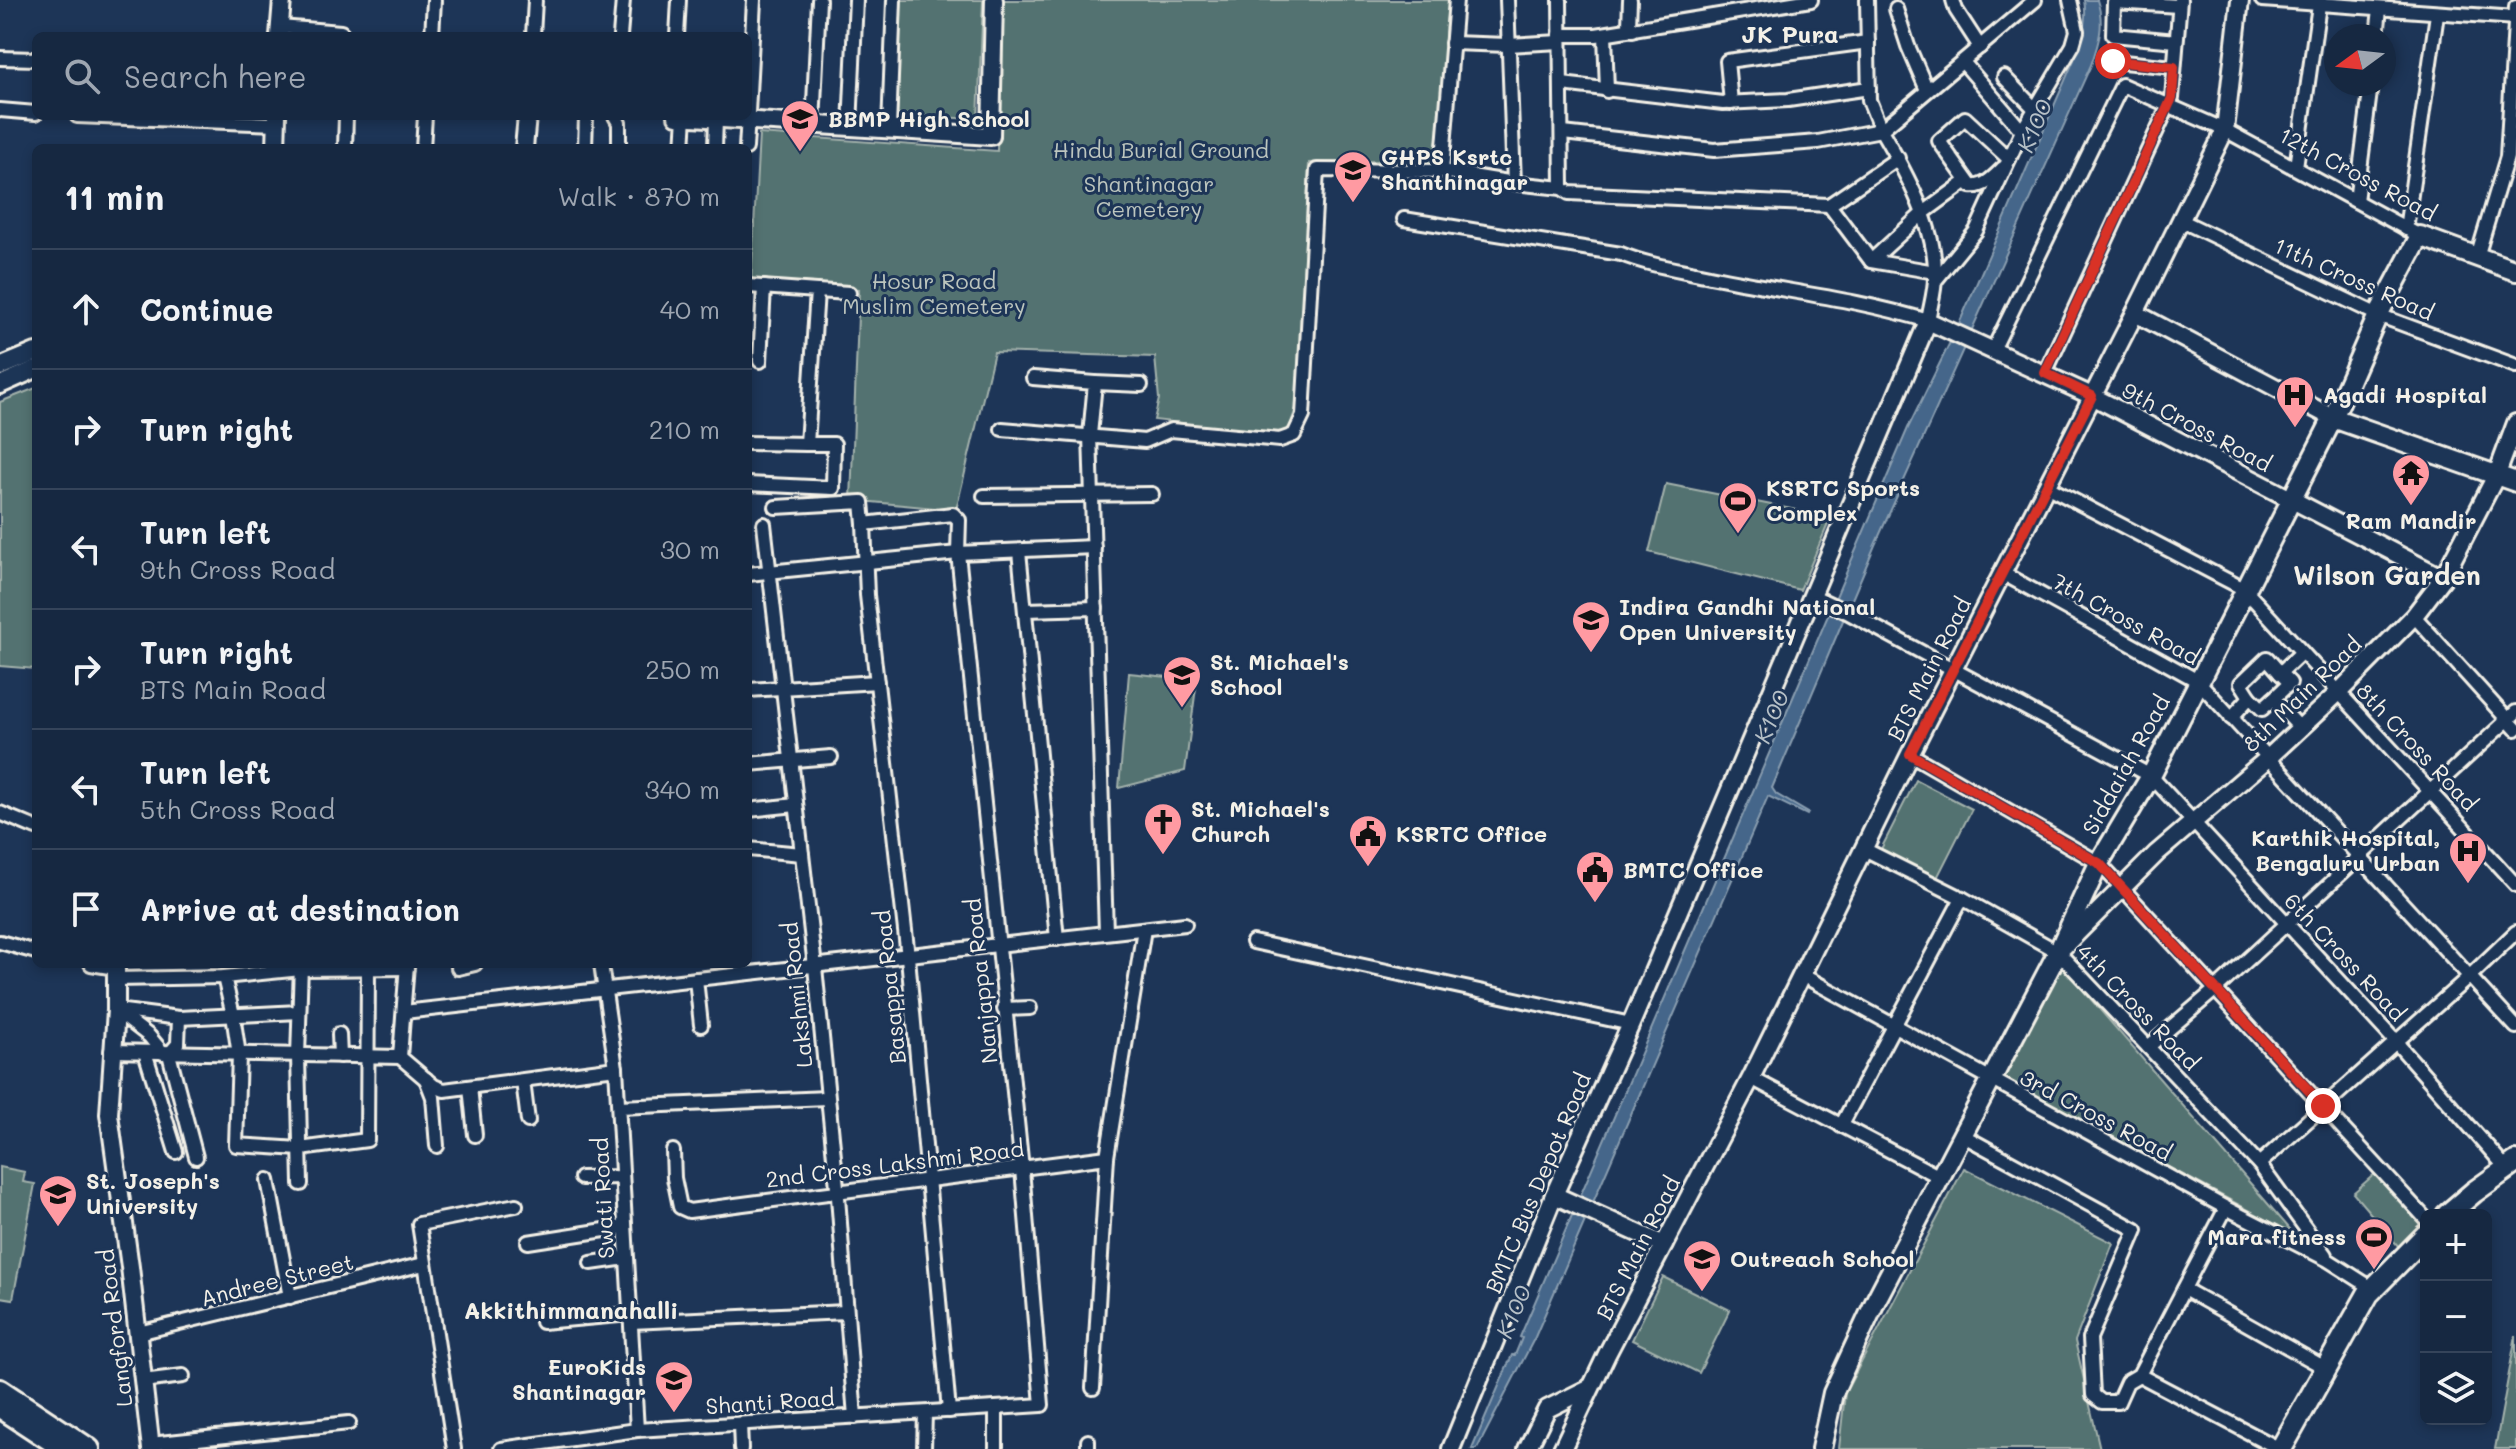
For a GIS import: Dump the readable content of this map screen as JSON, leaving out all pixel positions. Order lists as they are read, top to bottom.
{
  "streets": {
    "main road": ["12th Cross Road", "Siddaiah Road"],
    "street": [
      "11th Cross Road",
      "9th Cross Road",
      "7th Cross Road",
      "BTS Main Road",
      "8th Main Road",
      "8th Cross Road",
      "6th Cross Road",
      "Nanjappa Road",
      "Basappa Road",
      "Lakshmi Road",
      "4th Cross Road",
      "3rd Cross Road",
      "2nd Cross Lakshmi Road",
      "BMTC Bus Depot Road",
      "Swati Road",
      "Andree Street",
      "Langford Road",
      "Shanti Road"
    ]
  },
  "crossings": [
    ["12th Cross Road", "9th Cross Road"],
    ["12th Cross Road", "BTS Main Road"],
    ["12th Cross Road", "Siddaiah Road"],
    ["11th Cross Road", "BTS Main Road"],
    ["11th Cross Road", "Siddaiah Road"],
    ["9th Cross Road", "BTS Main Road"],
    ["9th Cross Road", "8th Main Road"],
    ["9th Cross Road", "Siddaiah Road"],
    ["9th Cross Road", "BMTC Bus Depot Road"],
    ["7th Cross Road", "BTS Main Road"],
    ["7th Cross Road", "8th Main Road"],
    ["7th Cross Road", "Siddaiah Road"],
    ["BTS Main Road", "8th Cross Road"],
    ["BTS Main Road", "6th Cross Road"],
    ["BTS Main Road", "4th Cross Road"],
    ["BTS Main Road", "3rd Cross Road"],
    ["8th Main Road", "8th Cross Road"],
    ["8th Main Road", "Siddaiah Road"],
    ["8th Main Road", "6th Cross Road"],
    ["8th Main Road", "4th Cross Road"],
    ["8th Cross Road", "Siddaiah Road"],
    ["Siddaiah Road", "6th Cross Road"],
    ["Siddaiah Road", "4th Cross Road"],
    ["Siddaiah Road", "3rd Cross Road"],
    ["6th Cross Road", "BMTC Bus Depot Road"],
    ["Nanjappa Road", "Basappa Road"],
    ["Nanjappa Road", "2nd Cross Lakshmi Road"],
    ["Nanjappa Road", "Shanti Road"],
    ["Basappa Road", "2nd Cross Lakshmi Road"],
    ["Basappa Road", "Shanti Road"],
    ["Lakshmi Road", "2nd Cross Lakshmi Road"],
    ["Lakshmi Road", "Shanti Road"],
    ["4th Cross Road", "3rd Cross Road"],
    ["Swati Road", "Shanti Road"],
    ["Andree Street", "Langford Road"]
  ],
  "districts": ["JK Pura", "Wilson Garden", "Akkithimmanahalli"],
  "water": ["K100"],
  "parks": ["Hindu Burial Ground", "Shantinagar Cemetery", "Hosur Road Muslim Cemetery"],
  "places": {
    "school or university": [
      "BBMP High School",
      "GHPS Ksrtc Shanthinagar",
      "Indira Gandhi National Open University",
      "St. Michael's School",
      "St. Joseph's University",
      "Outreach School",
      "EuroKids Shantinagar"
    ],
    "hospital": ["Agadi Hospital", "Karthik Hospital, Bengaluru Urban"],
    "temple": ["Ram Mandir"],
    "sports": ["KSRTC Sports Complex", "Mara fitness"],
    "church": ["St. Michael's Church"],
    "public building": ["KSRTC Office", "BMTC Office"]
  },
  "north": "left",
  "page": {
    "search": "Search here",
    "heading": ["11 min", "Walk · 870 m"],
    "list": [
      ["Continue", "40 m"],
      ["Turn right", "210 m"],
      ["Turn left", "9th Cross Road", "30 m"],
      ["Turn right", "BTS Main Road", "250 m"],
      ["Turn left", "5th Cross Road", "340 m"],
      "Arrive at destination"
    ],
    "map_buttons": ["+", "−"]
  }
}
